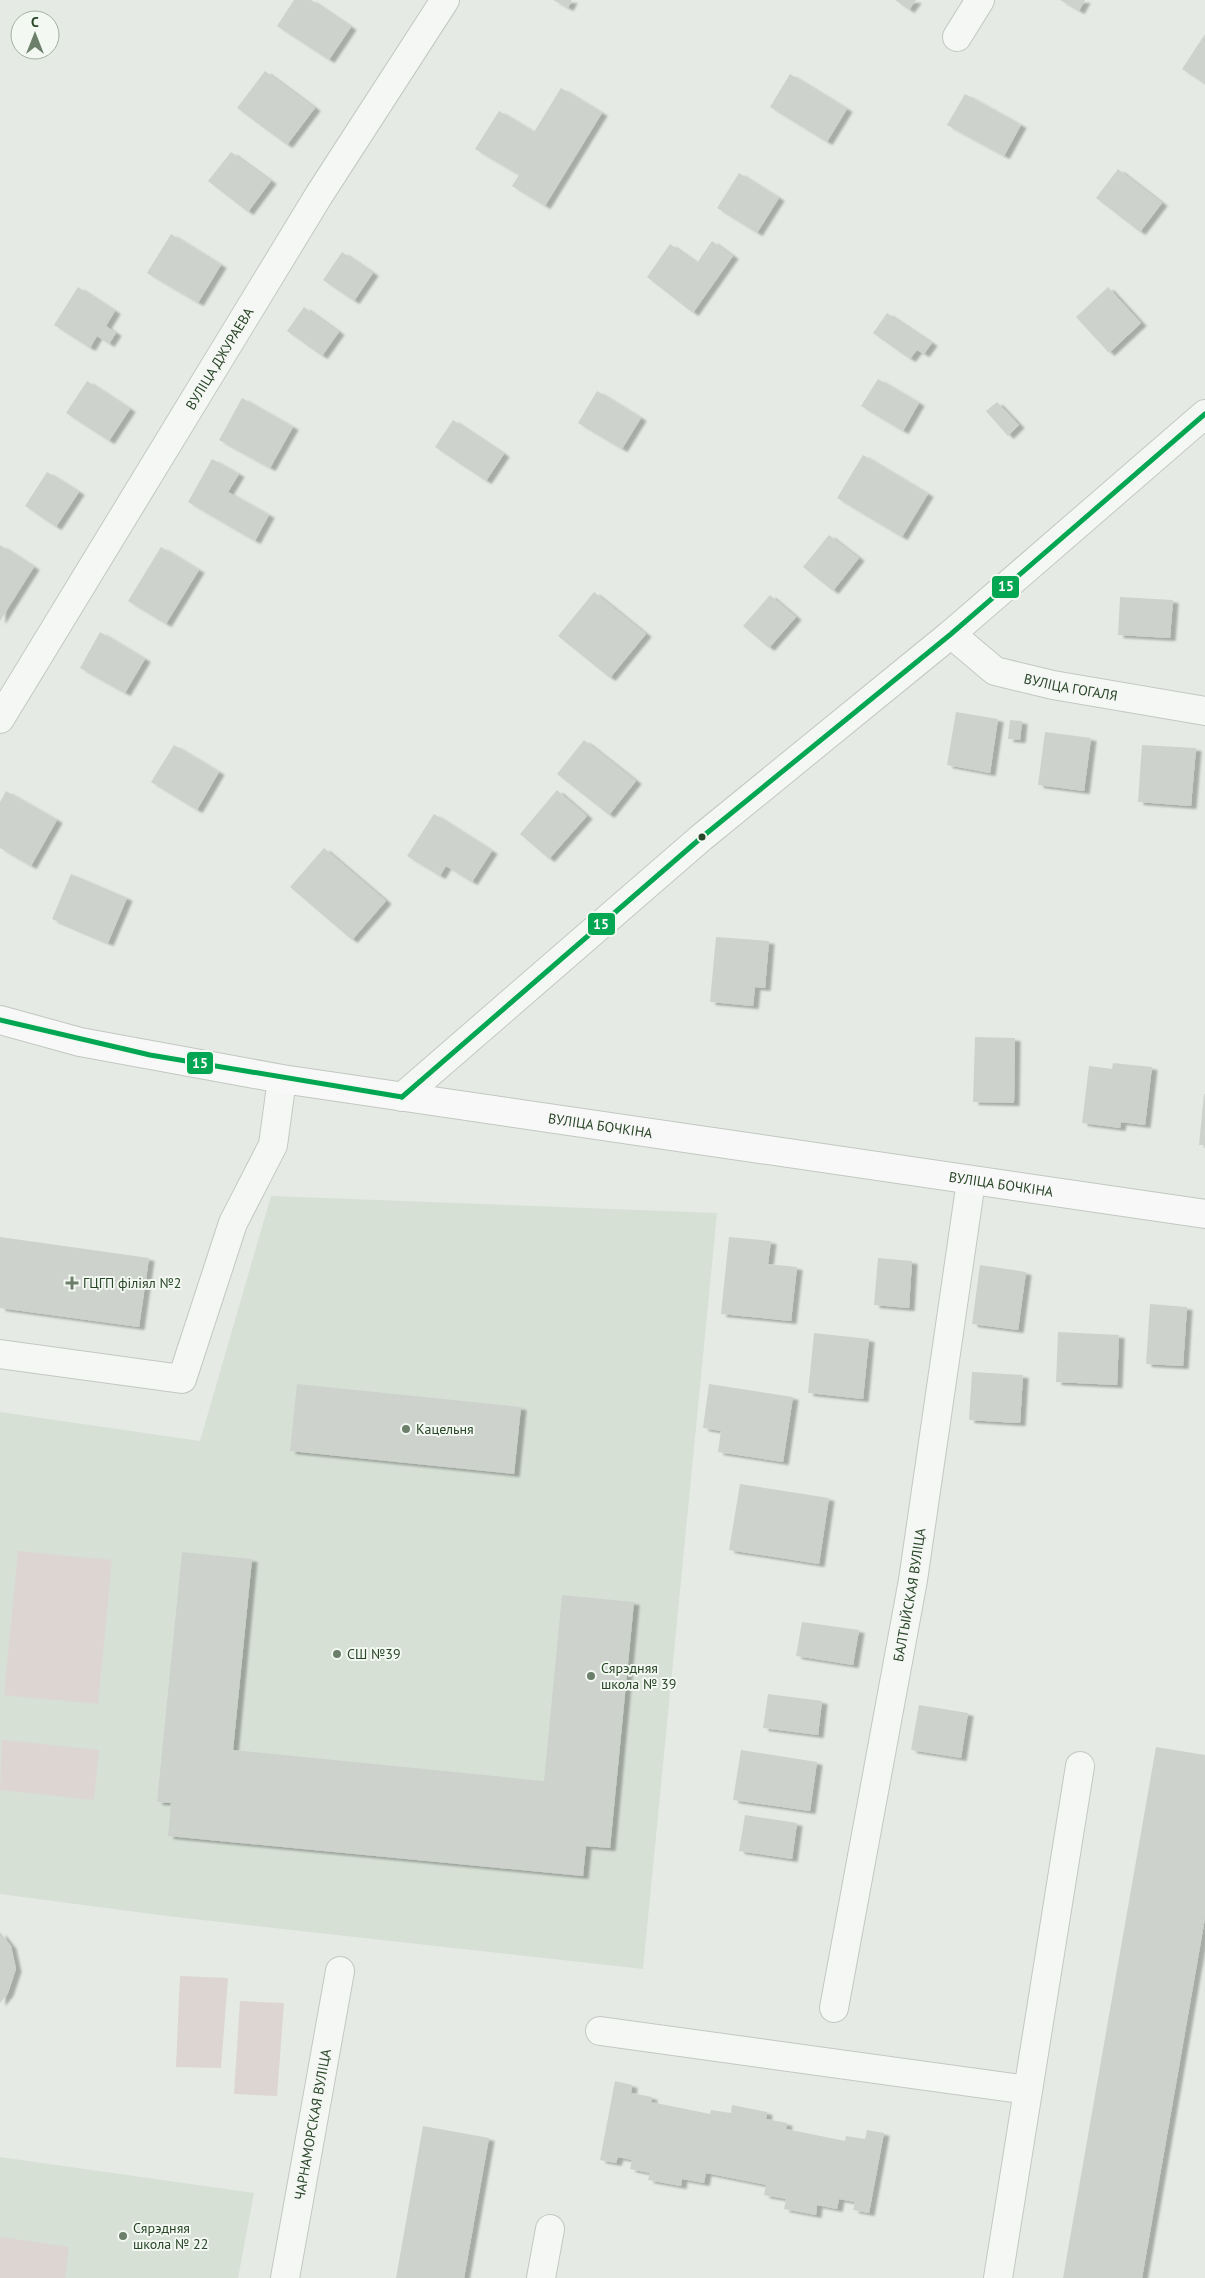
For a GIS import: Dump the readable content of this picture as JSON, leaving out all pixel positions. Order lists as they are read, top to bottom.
{
  "streets": {
    "main road": ["ВУЛІЦА БОЧКІНА"],
    "street": [
      "ВУЛІЦА ДЖУРАЕВА",
      "ВУЛІЦА ГОГАЛЯ",
      "БАЛТЫЙСКАЯ ВУЛІЦА",
      "ЧАРНАМОРСКАЯ ВУЛІЦА"
    ]
  },
  "crossings": [
    ["ВУЛІЦА БОЧКІНА", "БАЛТЫЙСКАЯ ВУЛІЦА"]
  ],
  "places": {
    "health": ["ГЦГП філіял №2"],
    "other": [
      "Кацельня",
      "СШ №39",
      "Сярэдняя школа № 39",
      "Сярэдняя школа № 22"
    ]
  },
  "lines": ["transit line 15"],
  "north": "top"
}
